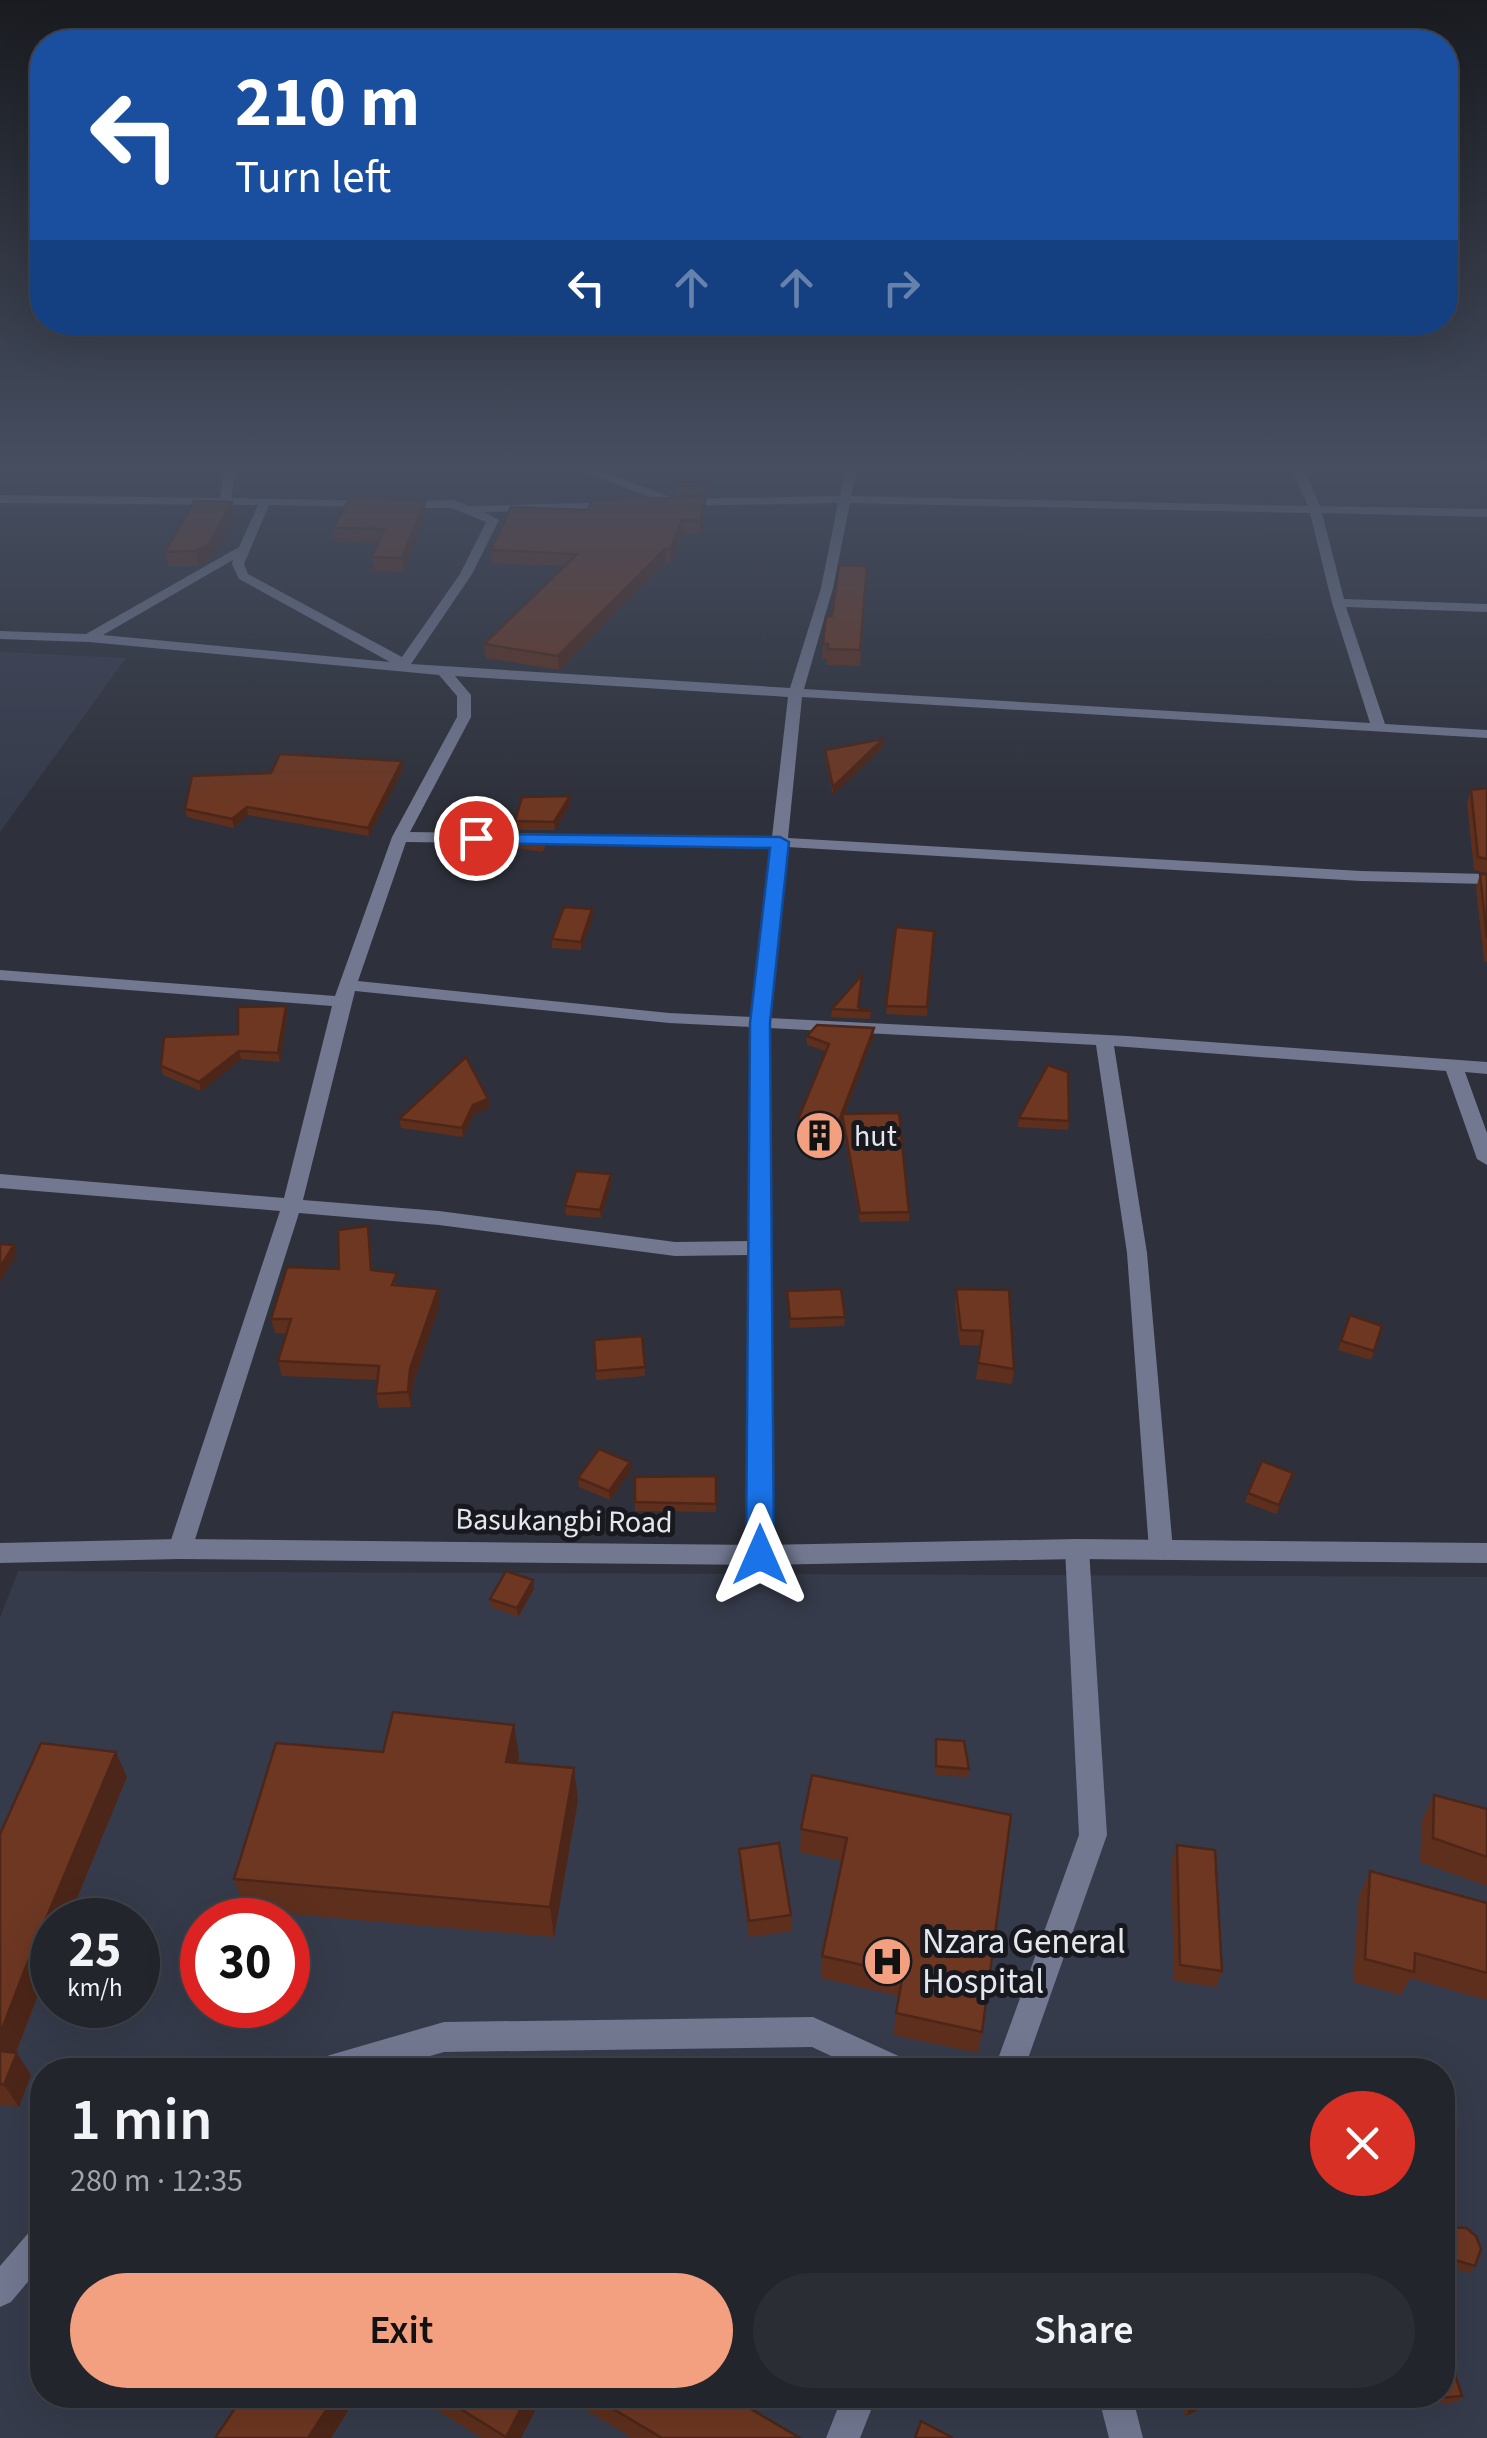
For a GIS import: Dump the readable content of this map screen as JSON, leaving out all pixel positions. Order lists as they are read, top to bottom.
{
  "streets": {
    "street": ["Basukangbi Road"]
  },
  "places": {
    "building": ["hut"],
    "hospital": ["Nzara General Hospital"]
  },
  "page": {
    "turn": ["210 m", "Turn left"],
    "speed": "25 km/h",
    "limit": "30",
    "heading": ["1 min", "280 m · 12:35"],
    "buttons": ["Exit", "Share"]
  }
}
